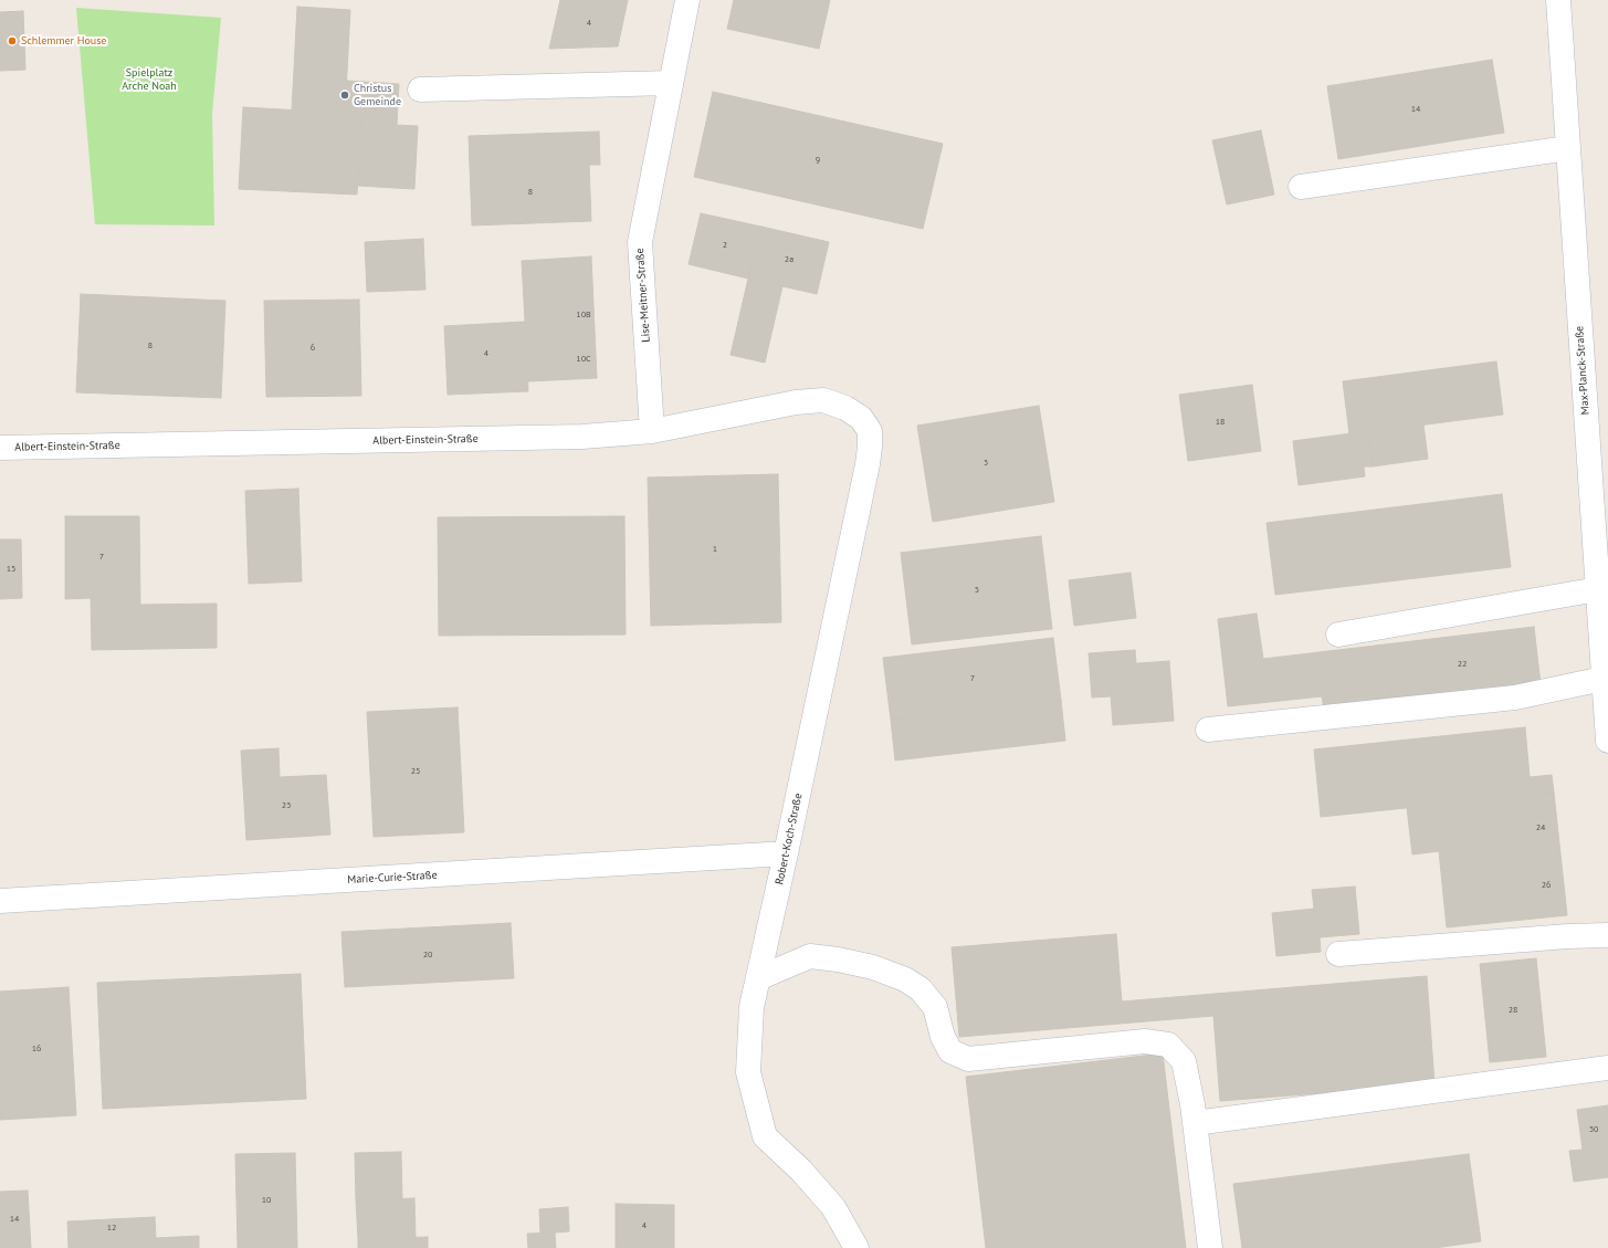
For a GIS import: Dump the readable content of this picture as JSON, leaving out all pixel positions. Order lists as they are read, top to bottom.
{
  "streets": {
    "street": [
      "Lise-Meitner-Straße",
      "Max-Planck-Straße",
      "Albert-Einstein-Straße",
      "Robert-Koch-Straße",
      "Marie-Curie-Straße"
    ]
  },
  "crossings": [
    ["Lise-Meitner-Straße", "Albert-Einstein-Straße"],
    ["Albert-Einstein-Straße", "Robert-Koch-Straße"],
    ["Robert-Koch-Straße", "Marie-Curie-Straße"]
  ],
  "parks": ["Spielplatz Arche Noah"],
  "places": ["Schlemmer House", "Christus Gemeinde"],
  "house_numbers": [
    "4",
    "14",
    "9",
    "8",
    "2",
    "2a",
    "10B",
    "8",
    "6",
    "4",
    "10C",
    "18",
    "3",
    "1",
    "7",
    "15",
    "5",
    "22",
    "7",
    "25",
    "23",
    "24",
    "26",
    "20",
    "28",
    "16",
    "30",
    "10",
    "14",
    "4",
    "12"
  ]
}
